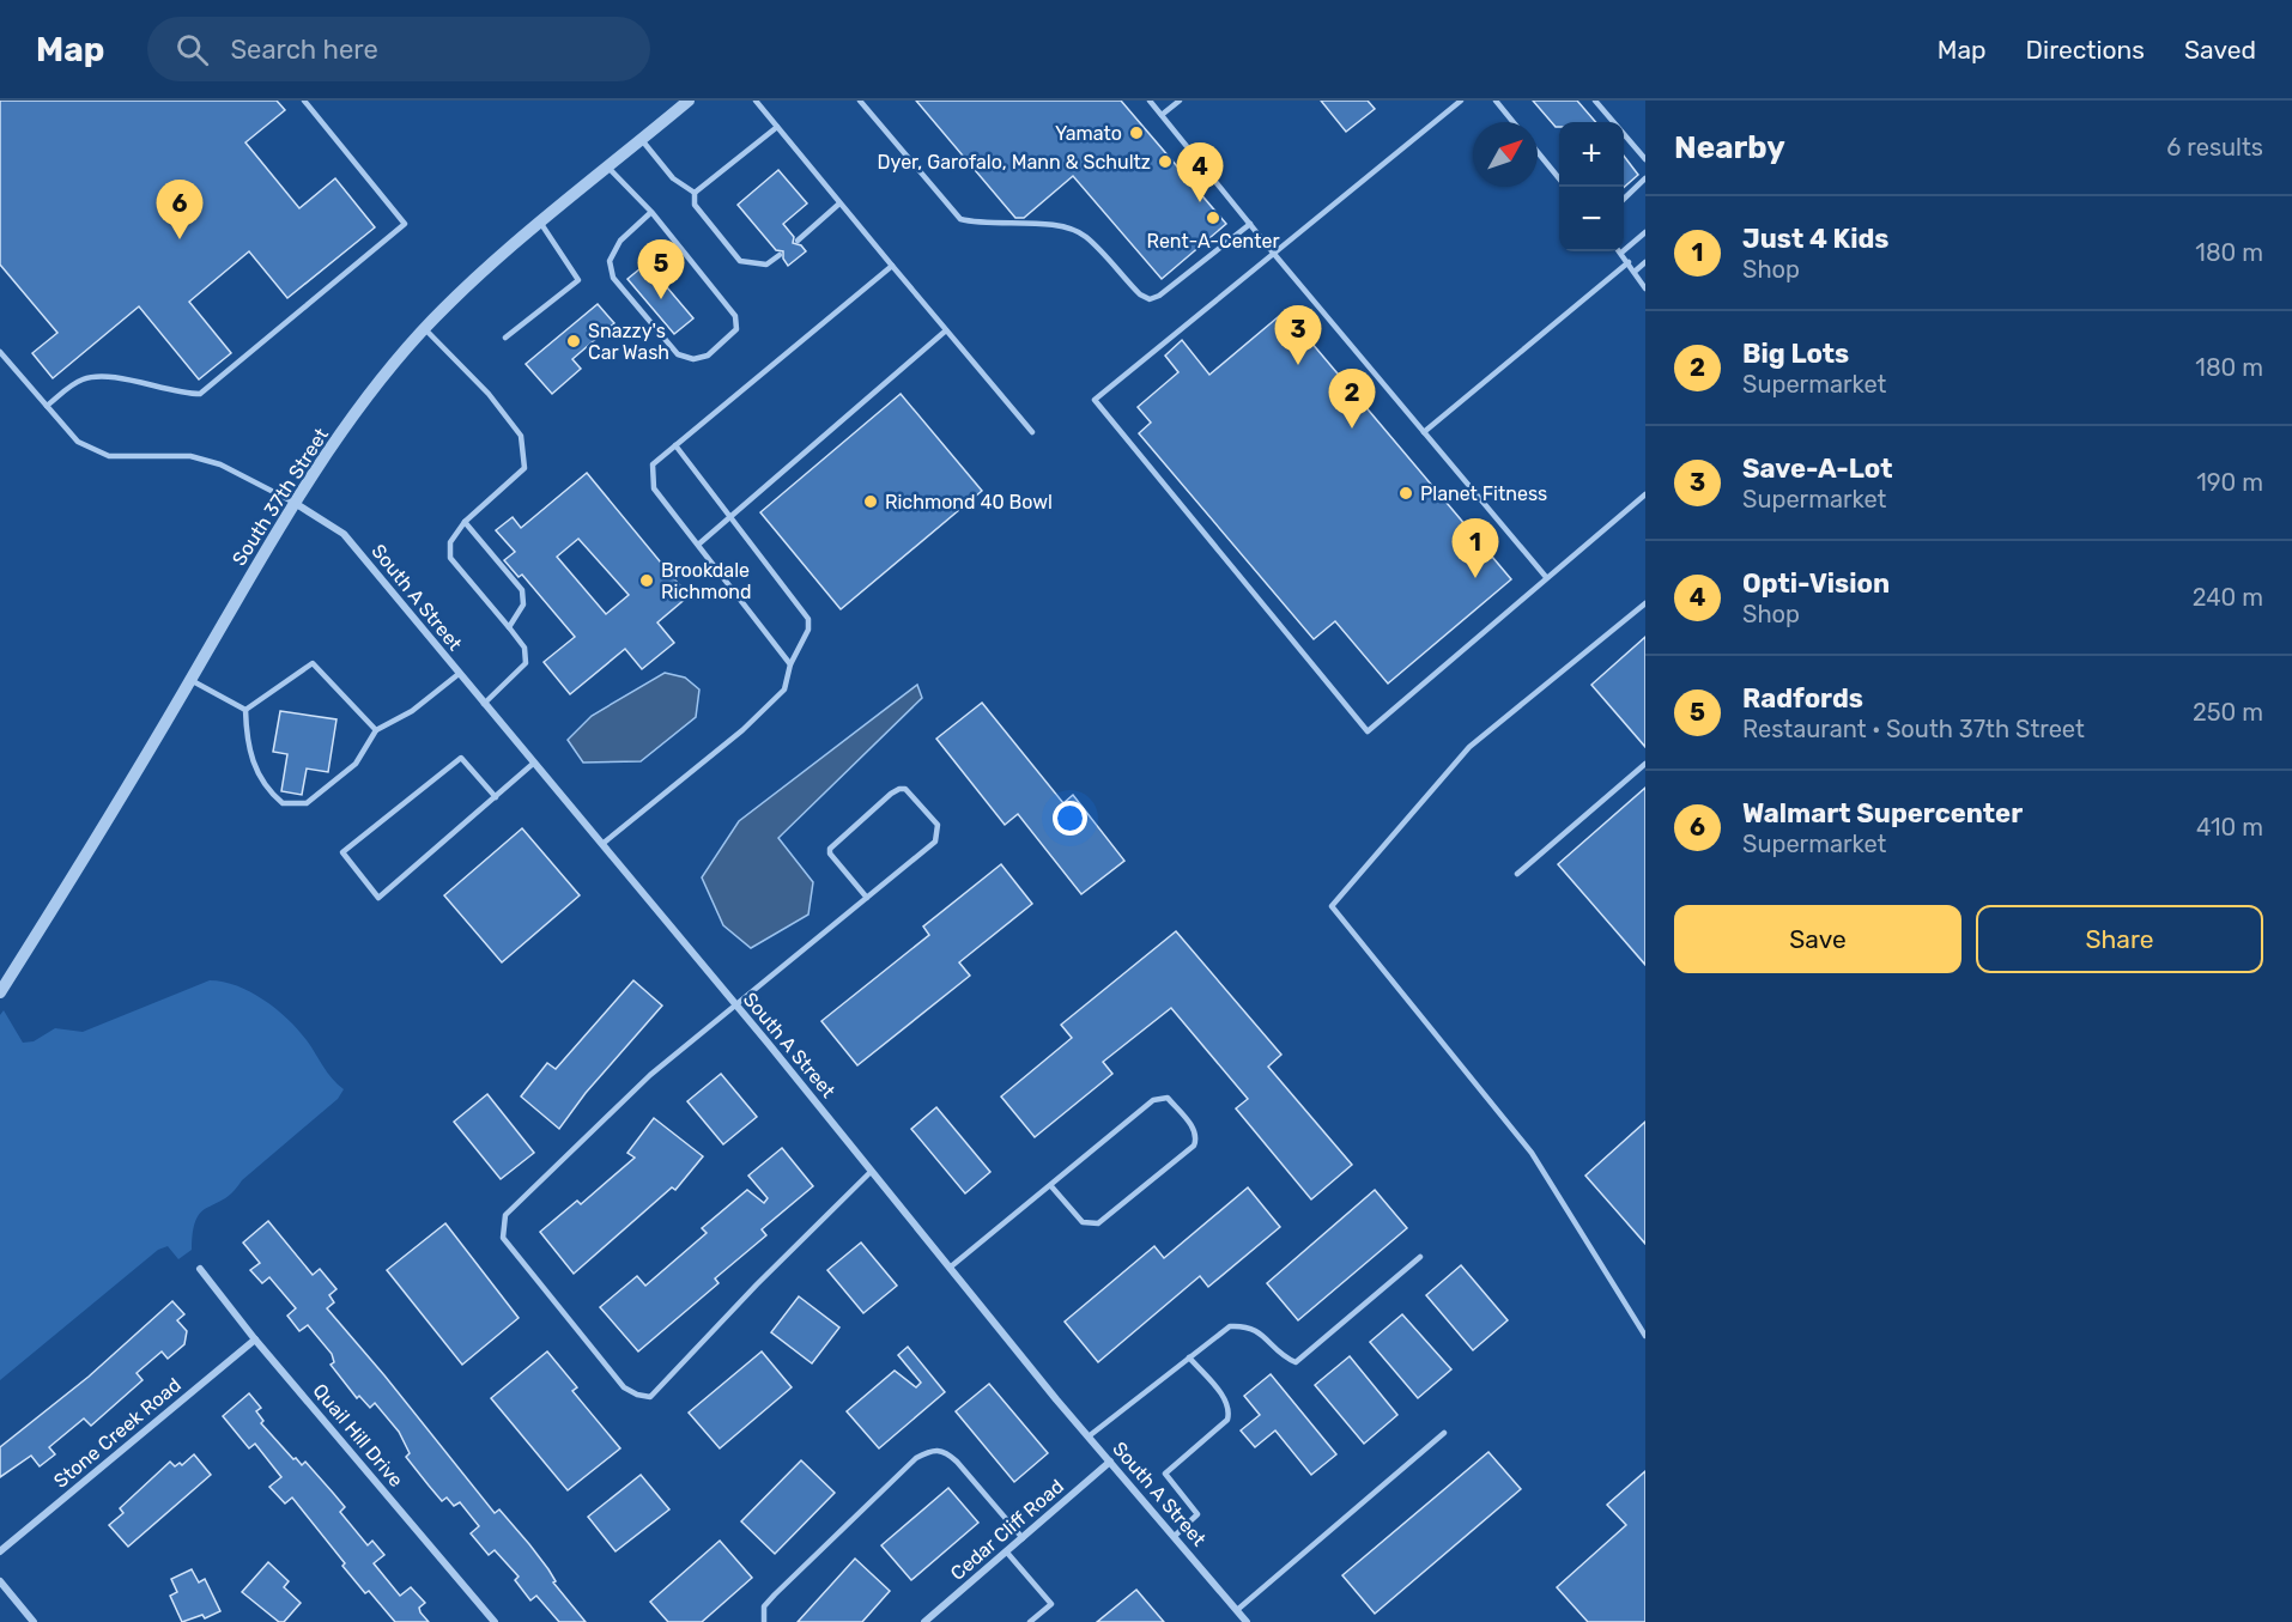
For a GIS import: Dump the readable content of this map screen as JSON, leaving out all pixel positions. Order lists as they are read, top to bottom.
{
  "streets": {
    "street": [
      "South 37th Street",
      "South A Street",
      "Stone Creek Road",
      "Quail Hill Drive",
      "Cedar Cliff Road"
    ]
  },
  "crossings": [
    ["South 37th Street", "South A Street"],
    ["South A Street", "Cedar Cliff Road"],
    ["Stone Creek Road", "Quail Hill Drive"]
  ],
  "places": [
    "Yamato",
    "Dyer, Garofalo, Mann & Schultz",
    "Rent-A-Center",
    "Snazzy's Car Wash",
    "Planet Fitness",
    "Richmond 40 Bowl",
    "Brookdale Richmond"
  ],
  "north": "top right",
  "page": {
    "header": "Map",
    "search": "Search here",
    "nav": ["Map", "Directions", "Saved"],
    "heading": ["Nearby", "6 results"],
    "map_buttons": ["+", "−"],
    "pins": [
      "4",
      "6",
      "5",
      "3",
      "2",
      "1"
    ],
    "list": [
      {
        "mark": "1",
        "name": "Just 4 Kids",
        "note": "Shop",
        "value": "180 m"
      },
      {
        "mark": "2",
        "name": "Big Lots",
        "note": "Supermarket",
        "value": "180 m"
      },
      {
        "mark": "3",
        "name": "Save-A-Lot",
        "note": "Supermarket",
        "value": "190 m"
      },
      {
        "mark": "4",
        "name": "Opti-Vision",
        "note": "Shop",
        "value": "240 m"
      },
      {
        "mark": "5",
        "name": "Radfords",
        "note": "Restaurant · South 37th Street",
        "value": "250 m"
      },
      {
        "mark": "6",
        "name": "Walmart Supercenter",
        "note": "Supermarket",
        "value": "410 m"
      }
    ],
    "buttons": ["Save", "Share"]
  }
}
